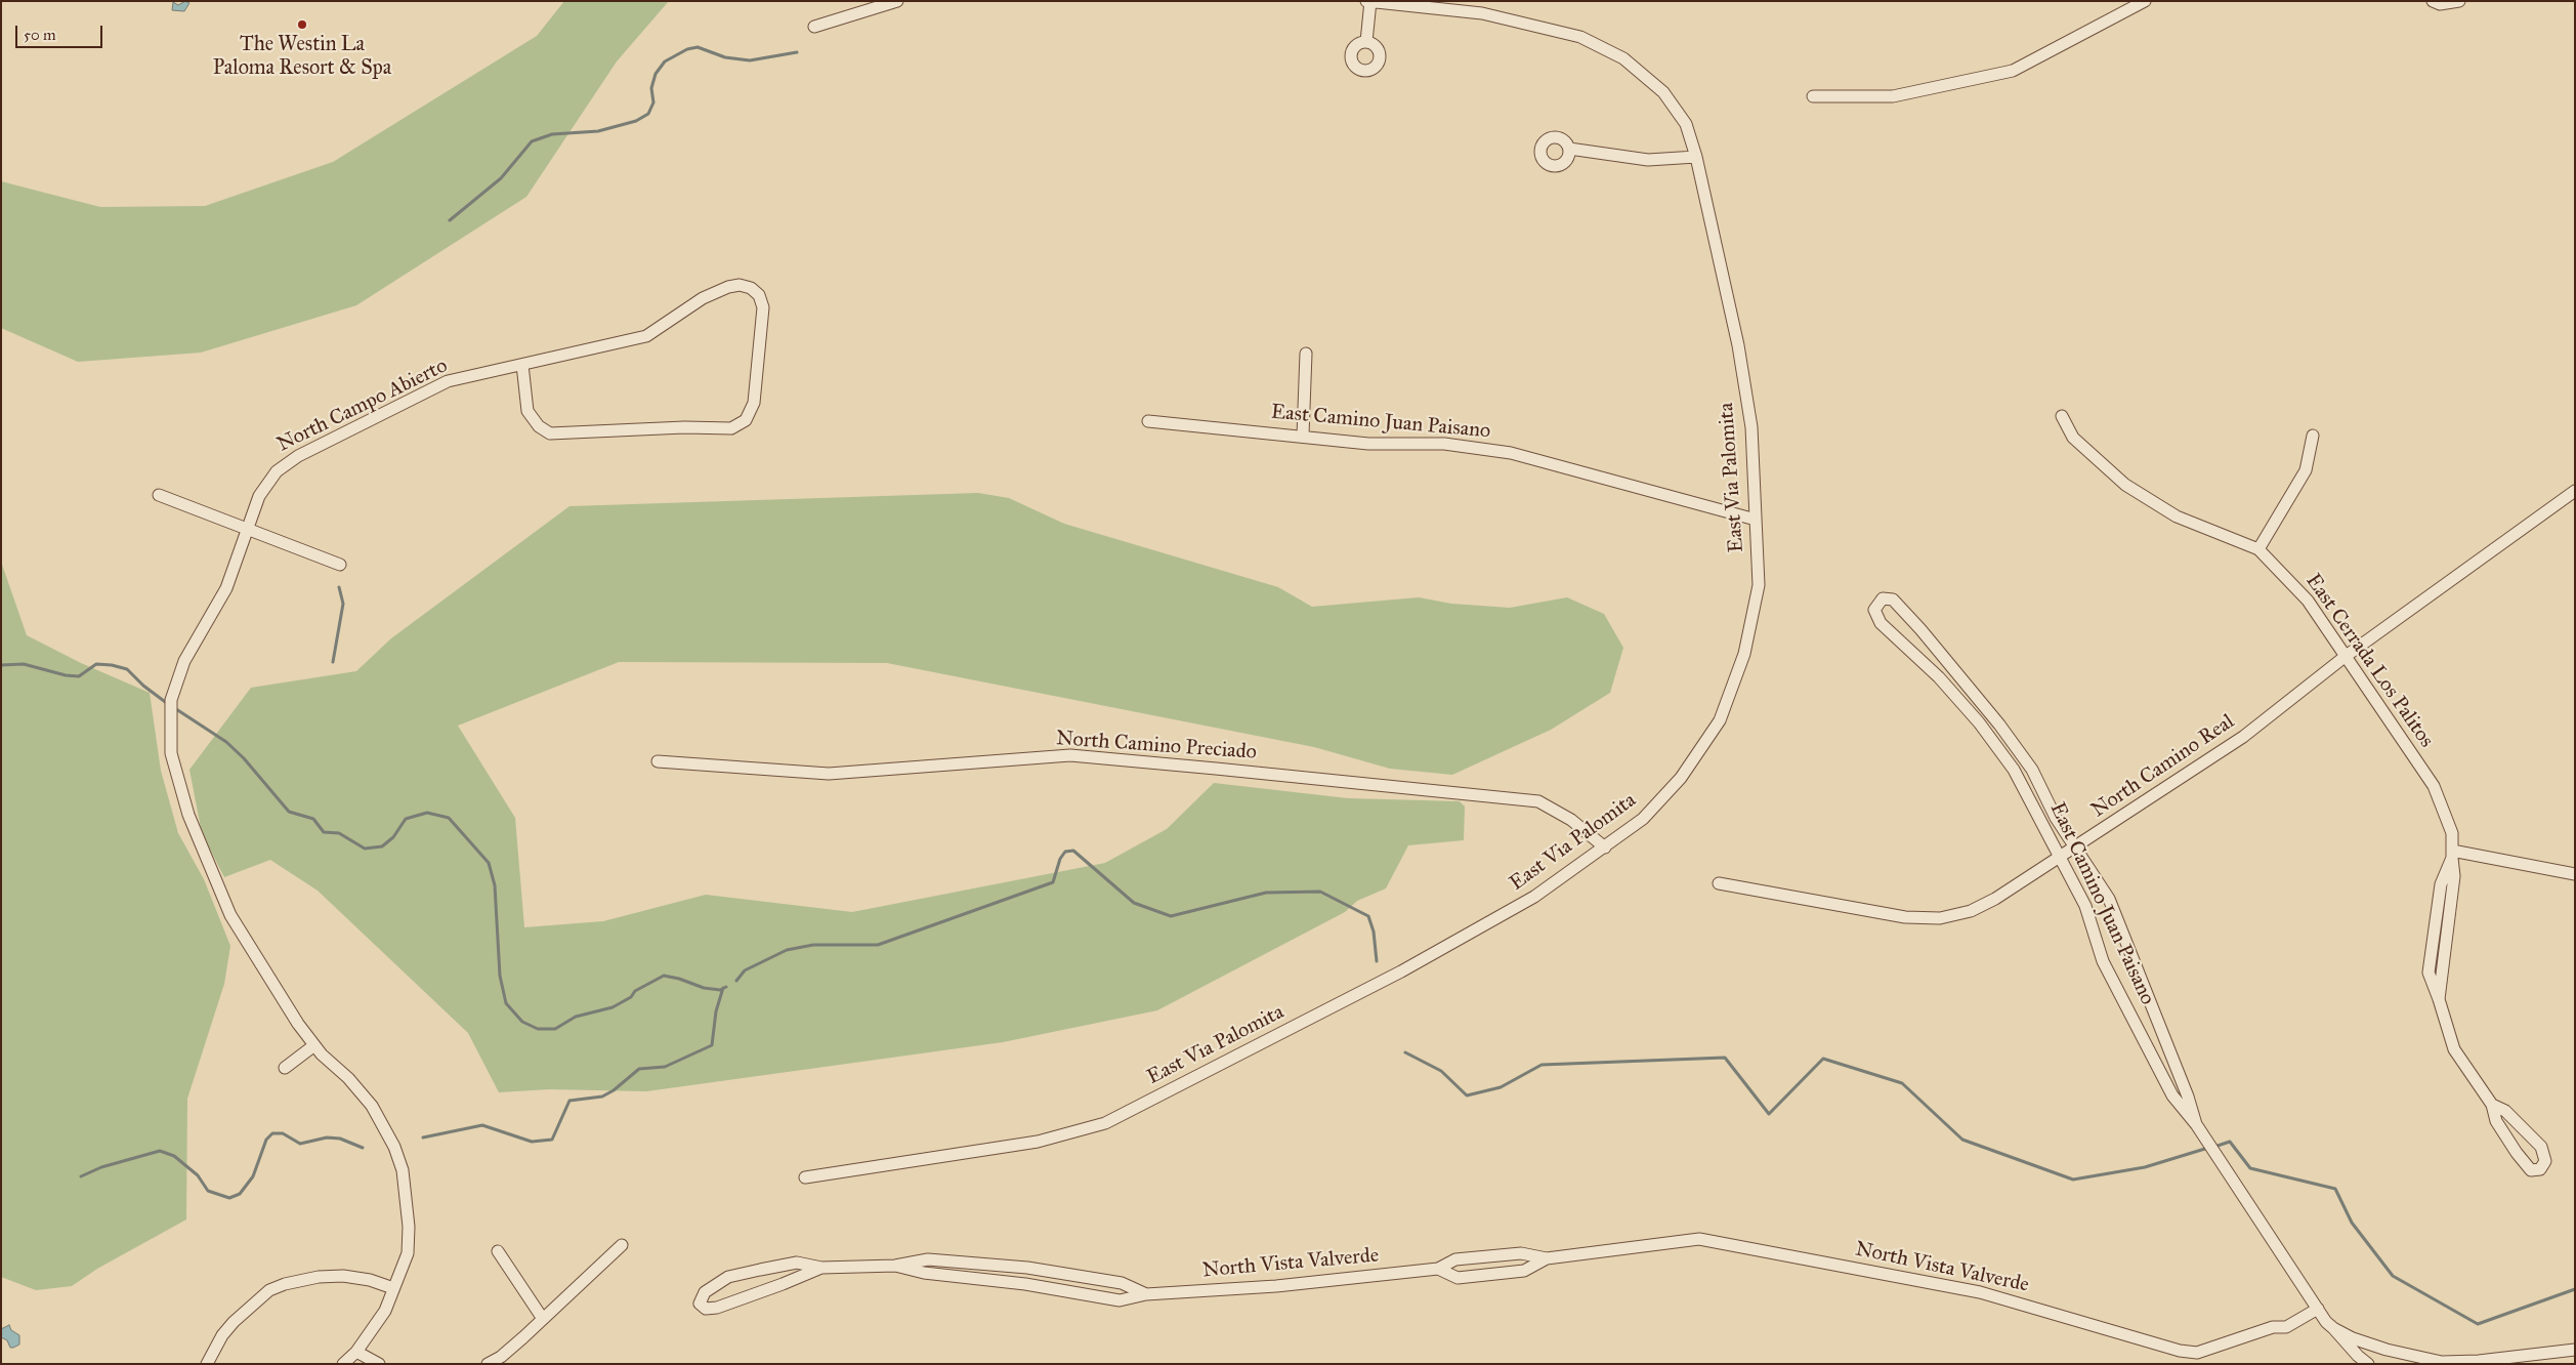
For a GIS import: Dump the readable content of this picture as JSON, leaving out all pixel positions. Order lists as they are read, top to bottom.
{
  "streets": {
    "street": [
      "North Campo Abierto",
      "East Camino Juan Paisano",
      "East Via Palomita",
      "East Cerrada Los Palitos",
      "North Camino Preciado",
      "North Camino Real",
      "North Vista Valverde"
    ]
  },
  "crossings": [
    ["East Camino Juan Paisano", "East Via Palomita"],
    ["East Camino Juan Paisano", "North Camino Real"],
    ["East Camino Juan Paisano", "North Vista Valverde"],
    ["East Via Palomita", "North Camino Preciado"],
    ["East Cerrada Los Palitos", "North Camino Real"]
  ],
  "places": ["The Westin La Paloma Resort & Spa"],
  "scale_bar": "50 m"
}
